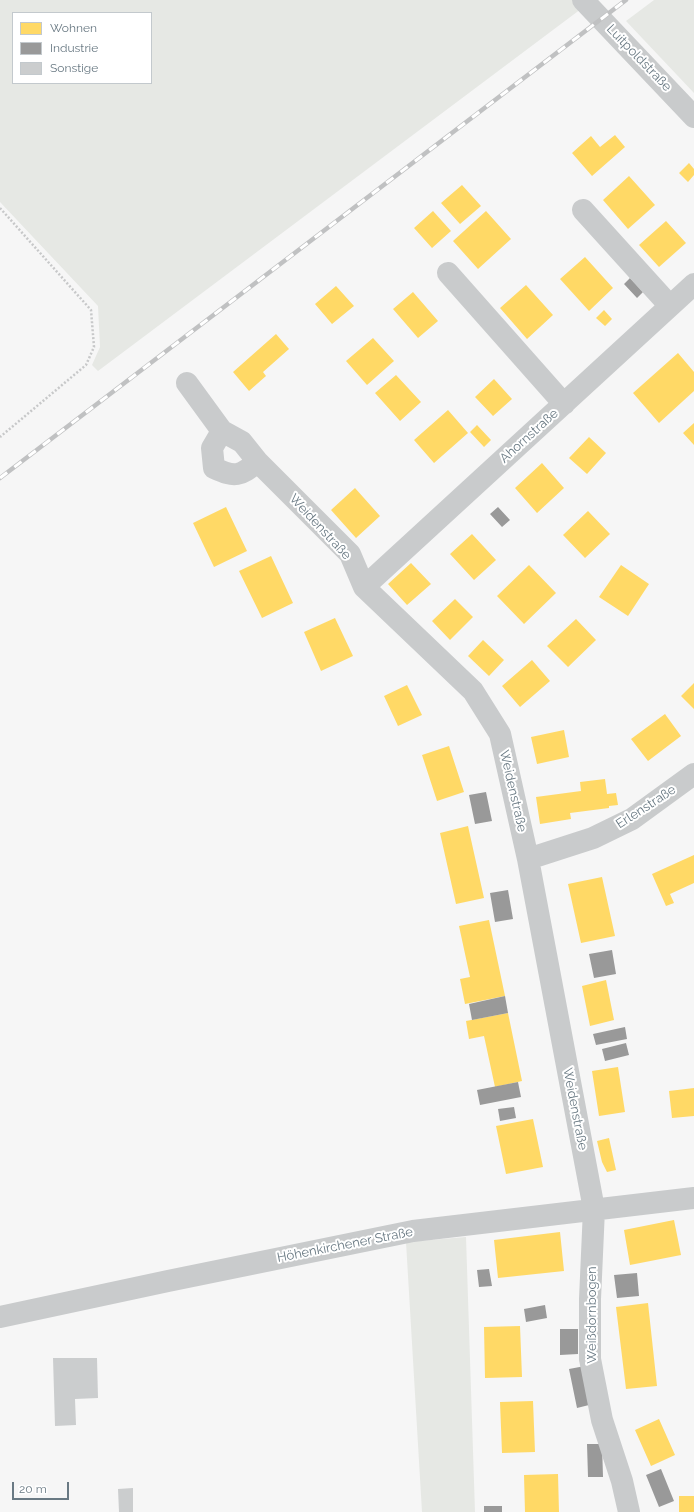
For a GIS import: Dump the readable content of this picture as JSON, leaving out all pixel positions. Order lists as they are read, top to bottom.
{
  "streets": {
    "street": [
      "Luitpoldstraße",
      "Ahornstraße",
      "Weidenstraße",
      "Erlenstraße",
      "Höhenkirchener Straße",
      "Weißdornbogen"
    ]
  },
  "crossings": [
    ["Ahornstraße", "Weidenstraße"],
    ["Weidenstraße", "Erlenstraße"],
    ["Weidenstraße", "Höhenkirchener Straße"],
    ["Weidenstraße", "Weißdornbogen"],
    ["Höhenkirchener Straße", "Weißdornbogen"]
  ],
  "legend": ["Wohnen", "Industrie", "Sonstige"],
  "scale_bar": "20 m"
}
